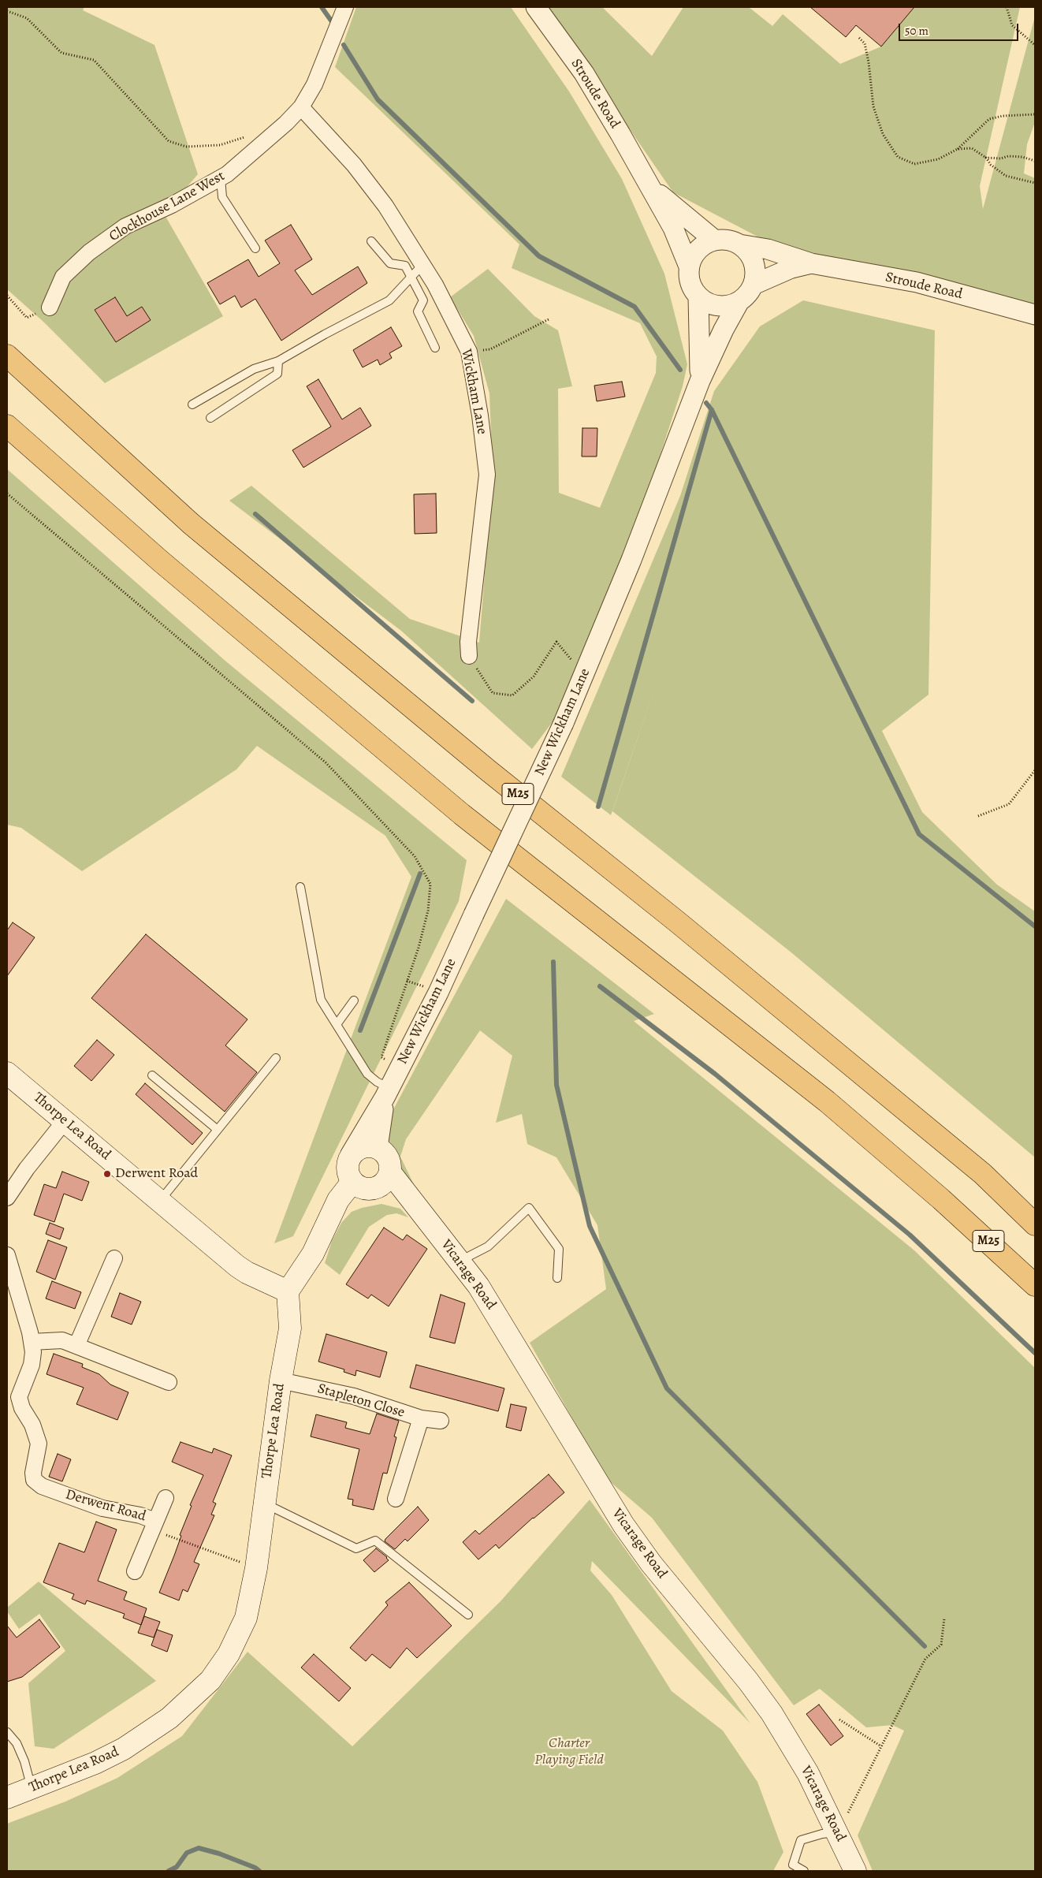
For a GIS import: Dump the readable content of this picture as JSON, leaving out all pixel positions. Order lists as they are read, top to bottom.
{
  "streets": {
    "highway": ["M25"],
    "main road": ["Thorpe Lea Road", "Vicarage Road"],
    "street": [
      "Stroude Road",
      "Clockhouse Lane West",
      "Wickham Lane",
      "New Wickham Lane",
      "Stapleton Close",
      "Derwent Road"
    ]
  },
  "crossings": [
    ["Stroude Road", "New Wickham Lane"],
    ["Clockhouse Lane West", "Wickham Lane"],
    ["New Wickham Lane", "Vicarage Road"],
    ["Thorpe Lea Road", "Stapleton Close"]
  ],
  "parks": ["Charter Playing Field"],
  "places": ["Derwent Road"],
  "scale_bar": "50 m"
}
